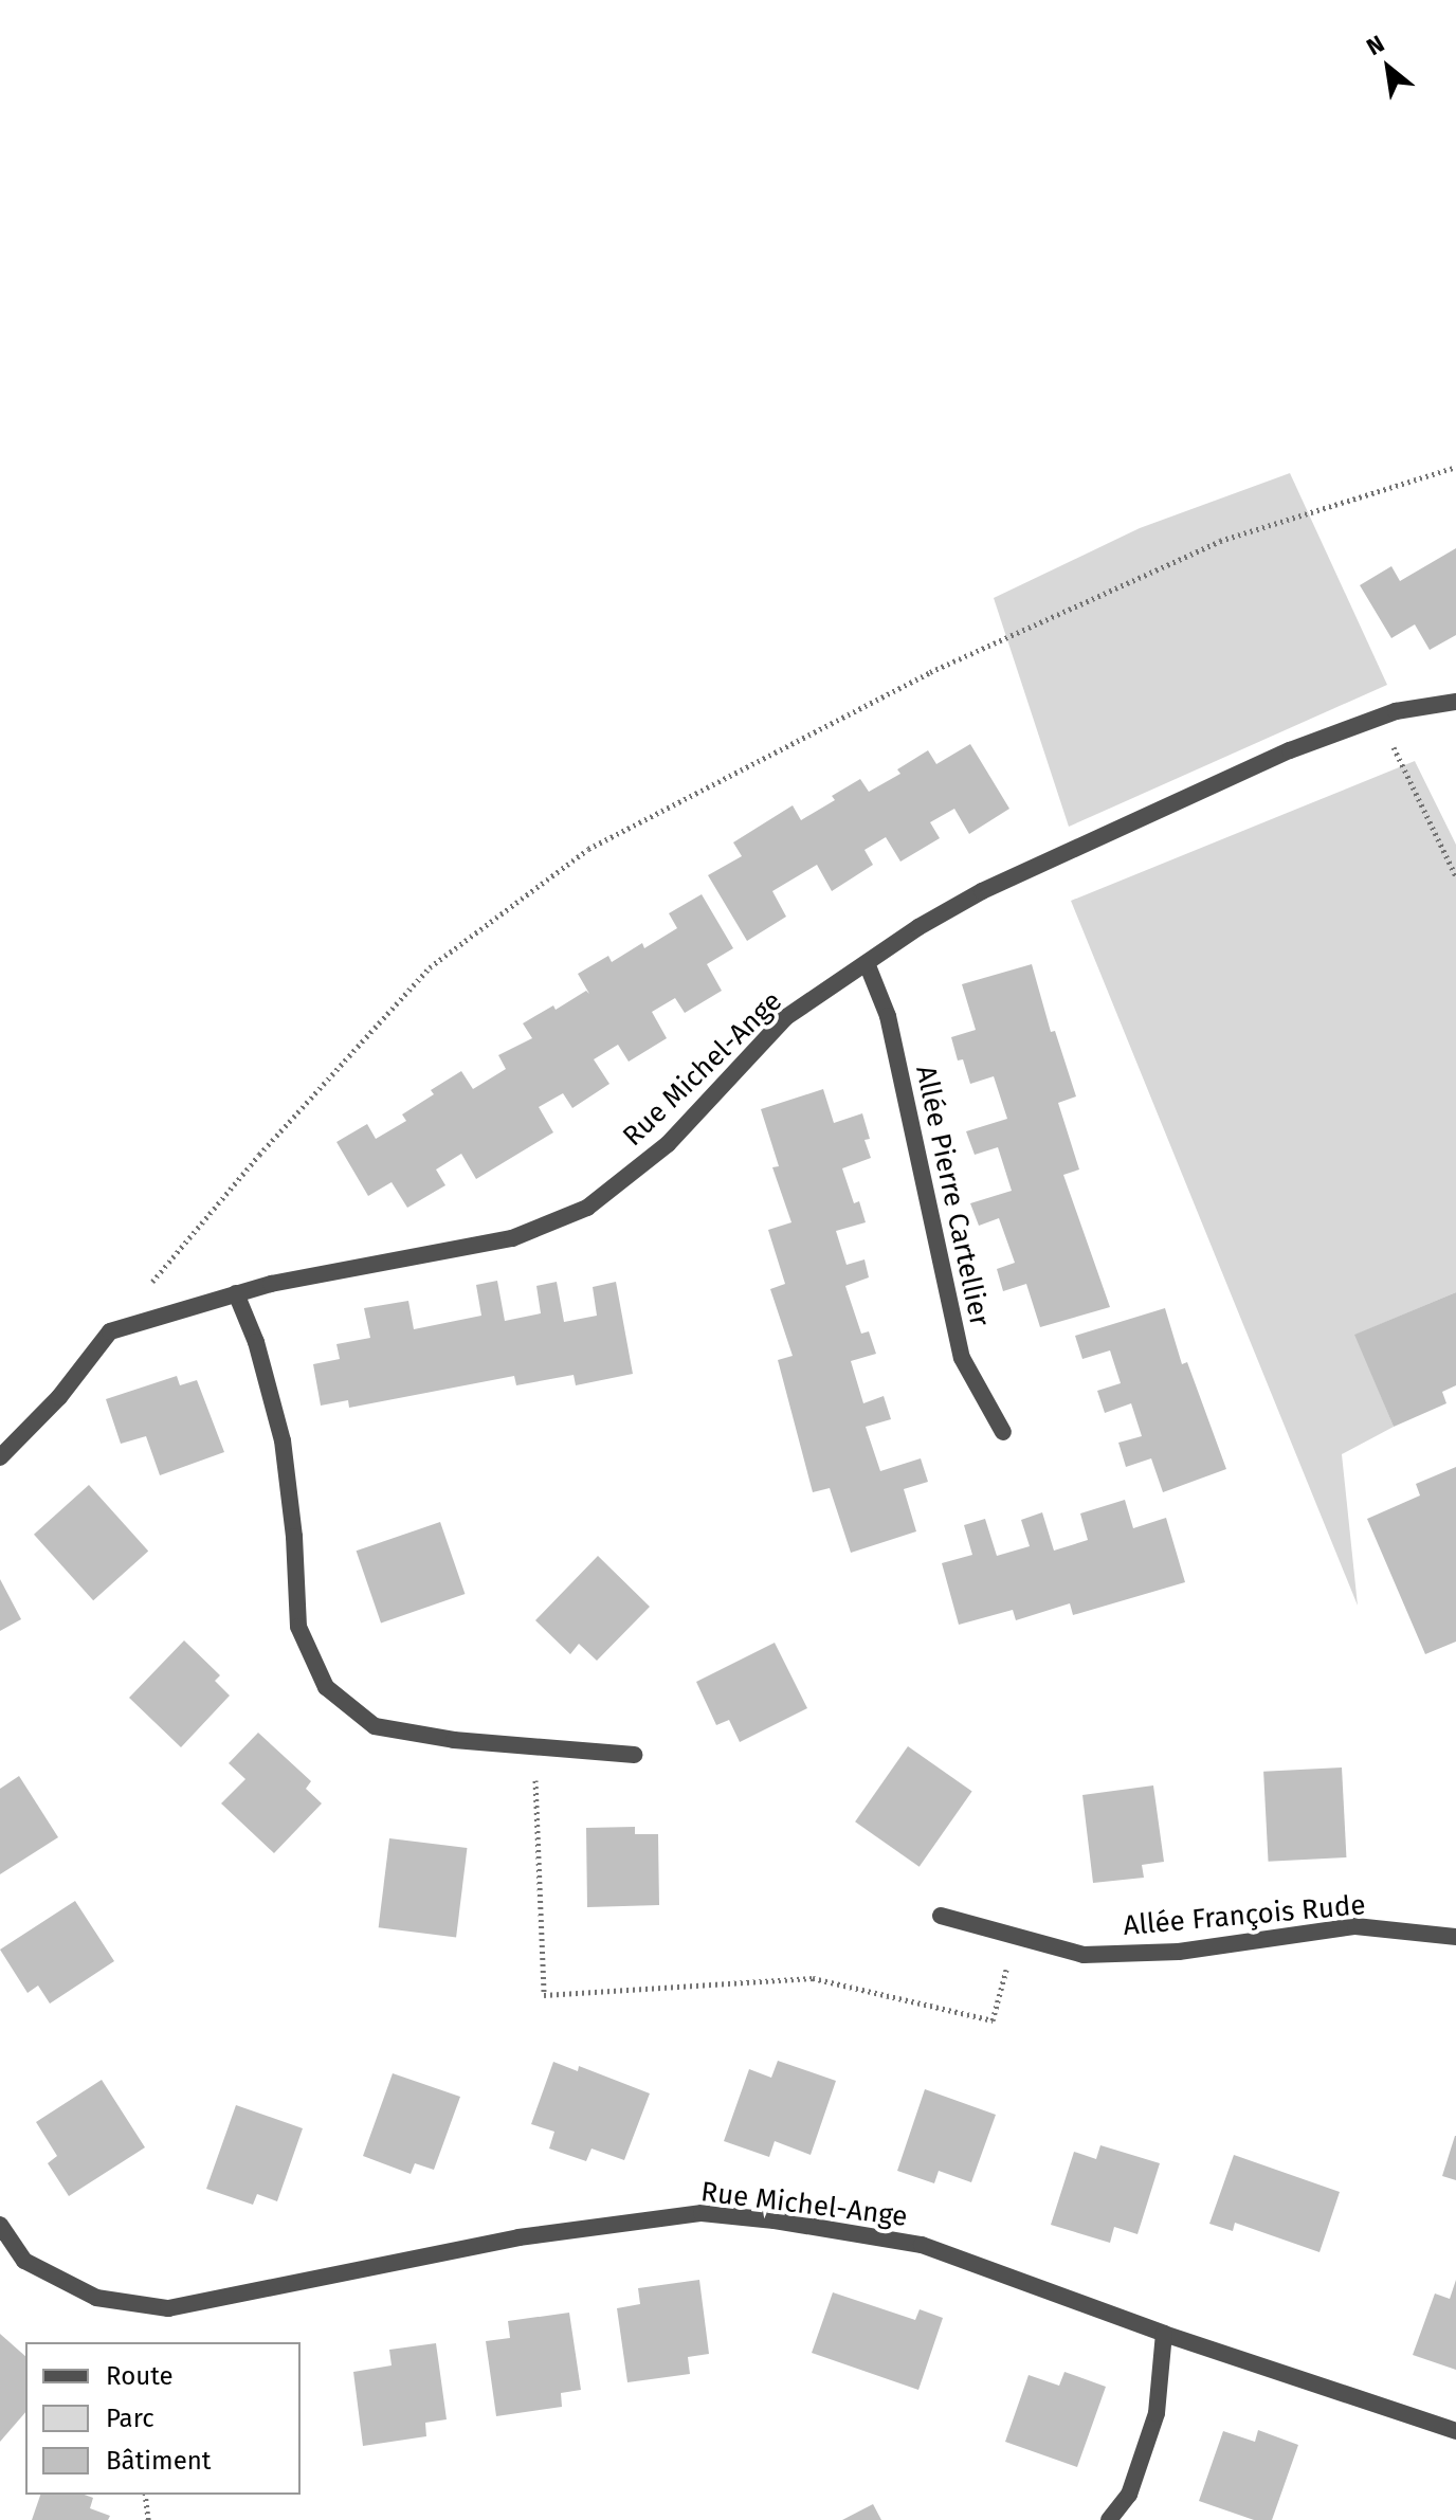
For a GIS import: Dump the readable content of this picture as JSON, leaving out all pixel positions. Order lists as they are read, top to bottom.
{
  "streets": {
    "street": ["Rue Michel-Ange", "Allée Pierre Cartellier", "Allée François Rude"]
  },
  "crossings": [
    ["Rue Michel-Ange", "Allée Pierre Cartellier"]
  ],
  "legend": ["Route", "Parc", "Bâtiment"],
  "north": "top left"
}
